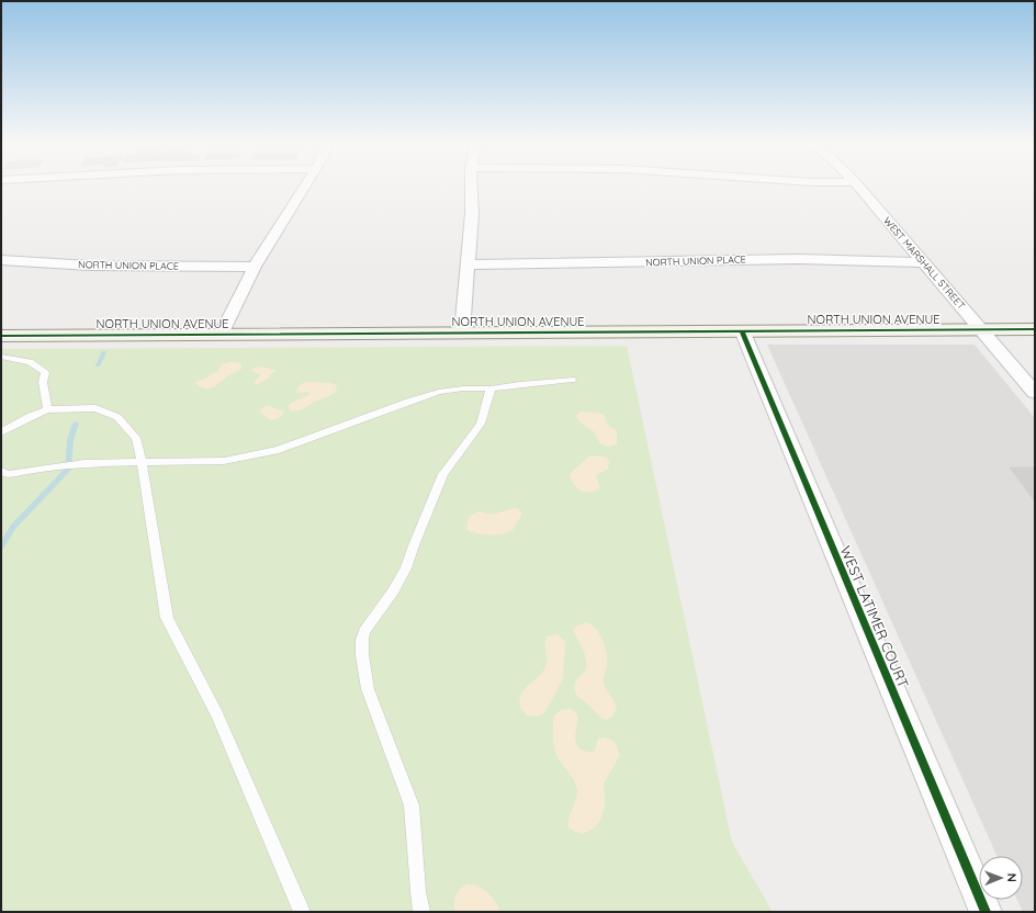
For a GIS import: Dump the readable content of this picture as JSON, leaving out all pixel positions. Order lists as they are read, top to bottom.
{
  "streets": {
    "street": [
      "NORTH UNION PLACE",
      "WEST MARSHALL STREET",
      "NORTH UNION AVENUE",
      "WEST LATIMER COURT"
    ]
  },
  "crossings": [
    ["NORTH UNION PLACE", "WEST MARSHALL STREET"],
    ["WEST MARSHALL STREET", "NORTH UNION AVENUE"],
    ["NORTH UNION AVENUE", "WEST LATIMER COURT"]
  ],
  "north": "right"
}
